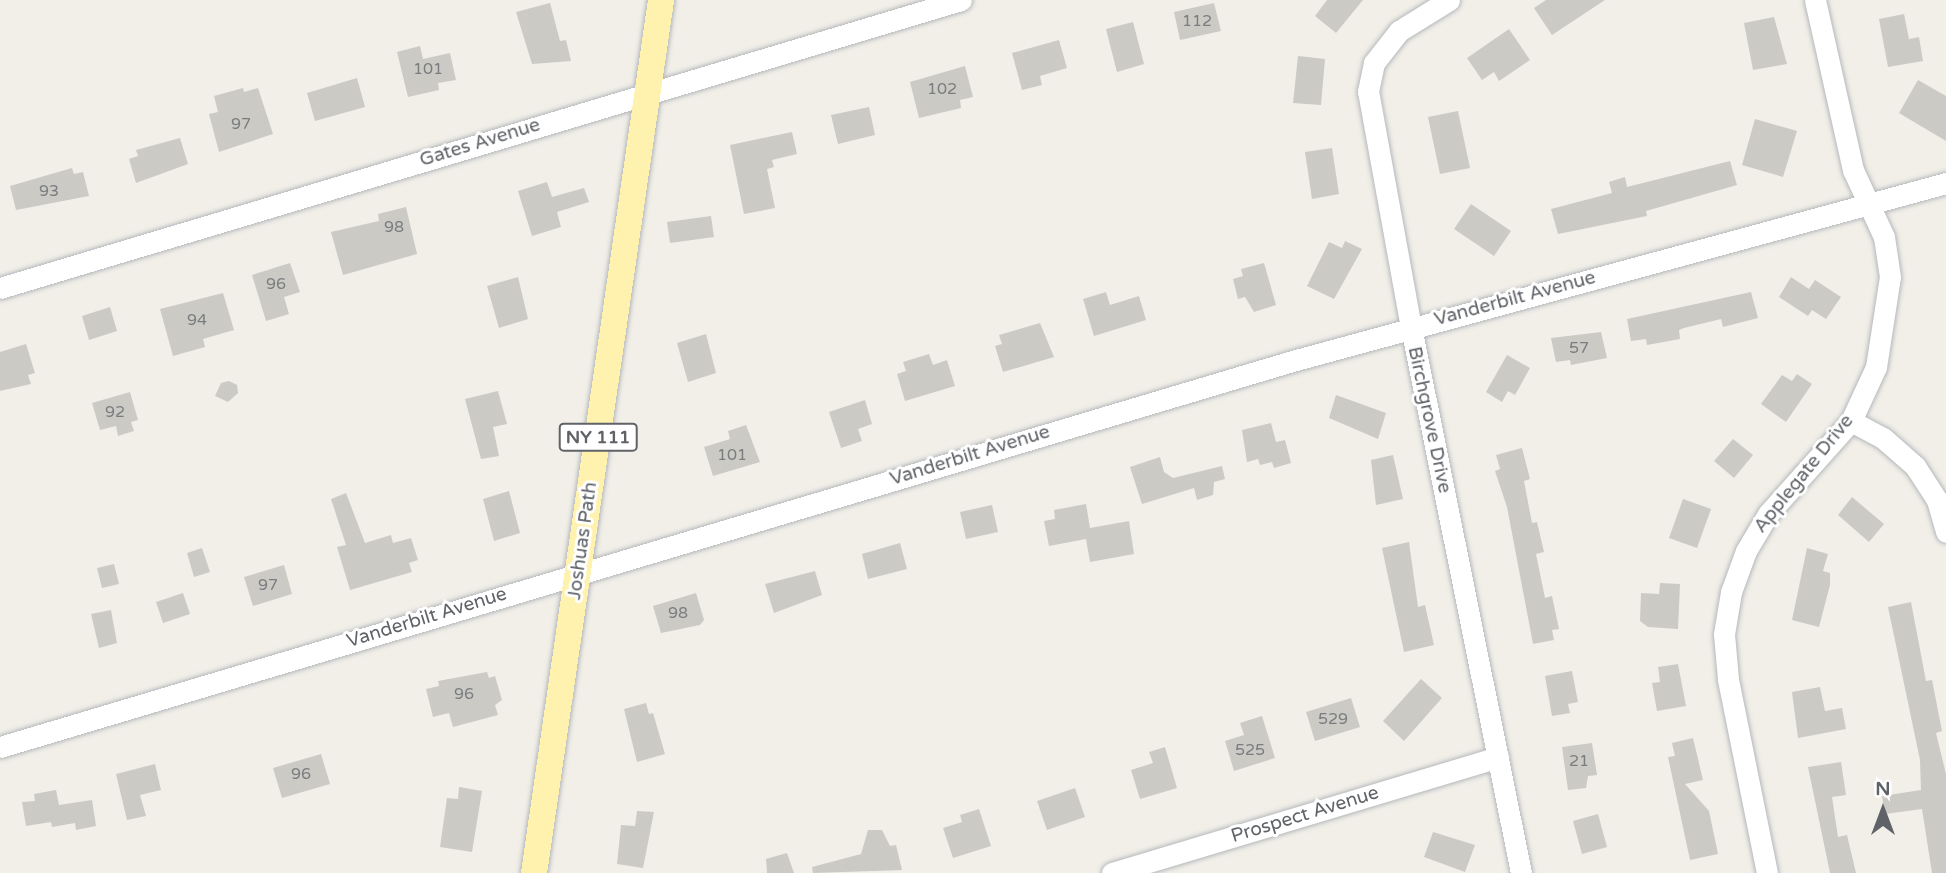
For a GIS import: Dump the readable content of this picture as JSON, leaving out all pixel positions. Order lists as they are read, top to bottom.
{
  "streets": {
    "main road": ["NY 111", "Joshuas Path"],
    "street": [
      "Gates Avenue",
      "Vanderbilt Avenue",
      "Birchgrove Drive",
      "Applegate Drive",
      "Prospect Avenue"
    ]
  },
  "crossings": [
    ["Gates Avenue", "Joshuas Path"],
    ["Vanderbilt Avenue", "Birchgrove Drive"],
    ["Vanderbilt Avenue", "Applegate Drive"],
    ["Vanderbilt Avenue", "Joshuas Path"],
    ["Birchgrove Drive", "Prospect Avenue"]
  ],
  "house_numbers": [
    "112",
    "101",
    "102",
    "97",
    "93",
    "98",
    "96",
    "94",
    "57",
    "92",
    "101",
    "97",
    "98",
    "96",
    "529",
    "525",
    "21",
    "96"
  ],
  "north": "top"
}
